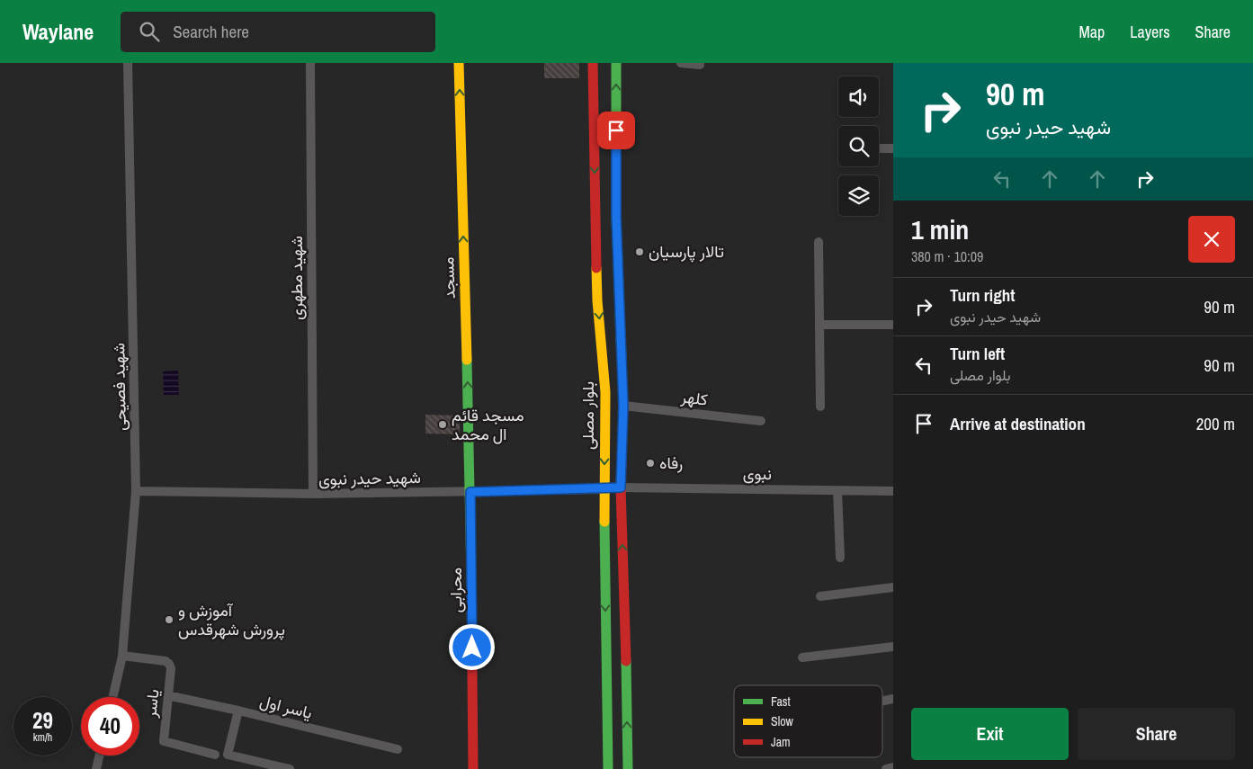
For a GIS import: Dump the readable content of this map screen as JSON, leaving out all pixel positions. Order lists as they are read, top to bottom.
{
  "streets": {
    "main road": ["مسجد", "بلوار مصلی", "محرابی"],
    "street": [
      "شهید مطهری",
      "شهید فصیحی",
      "کلهر",
      "نبوی",
      "شهید حیدر نبوی",
      "یاسر",
      "یاسر اول"
    ]
  },
  "crossings": [
    ["شهید مطهری", "شهید حیدر نبوی"],
    ["مسجد", "شهید حیدر نبوی"],
    ["مسجد", "محرابی"],
    ["شهید فصیحی", "شهید حیدر نبوی"],
    ["شهید فصیحی", "یاسر"],
    ["بلوار مصلی", "شهید حیدر نبوی"],
    ["شهید حیدر نبوی", "محرابی"],
    ["یاسر", "یاسر اول"]
  ],
  "one_way": ["مسجد"],
  "places": [
    "تالار پارسیان",
    "مسجد قائم ال محمد",
    "رفاه",
    "آموزش و پرورش شهرقدس"
  ],
  "legend": ["Fast", "Slow", "Jam"],
  "page": {
    "header": "Waylane",
    "search": "Search here",
    "nav": ["Map", "Layers", "Share"],
    "turn": ["90 m", "شهید حیدر نبوی"],
    "heading": ["1 min", "380 m · 10:09"],
    "list": [
      {
        "name": "Turn right",
        "note": "شهید حیدر نبوی",
        "value": "90 m"
      },
      {
        "name": "Turn left",
        "note": "بلوار مصلی",
        "value": "90 m"
      },
      {
        "name": "Arrive at destination",
        "value": "200 m"
      }
    ],
    "speed": "29 km/h",
    "limit": "40",
    "buttons": ["Exit", "Share"]
  }
}
